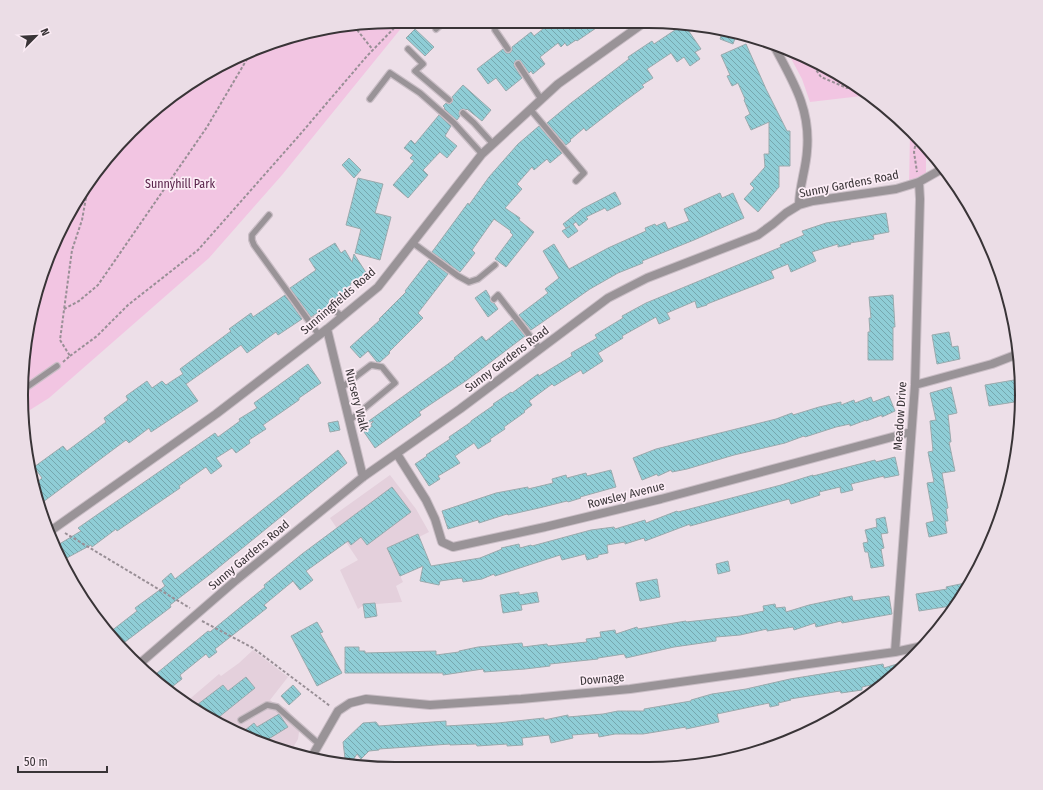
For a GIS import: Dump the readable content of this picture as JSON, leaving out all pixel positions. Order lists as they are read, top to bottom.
{
  "streets": {
    "street": [
      "Sunny Gardens Road",
      "Sunningfields Road",
      "Nursery Walk",
      "Meadow Drive",
      "Rowsley Avenue",
      "Downage"
    ]
  },
  "crossings": [
    ["Sunny Gardens Road", "Nursery Walk"],
    ["Sunny Gardens Road", "Meadow Drive"],
    ["Sunny Gardens Road", "Rowsley Avenue"],
    ["Sunningfields Road", "Nursery Walk"],
    ["Meadow Drive", "Rowsley Avenue"],
    ["Meadow Drive", "Downage"]
  ],
  "parks": ["Sunnyhill Park"],
  "scale_bar": "50 m",
  "north": "top right"
}
